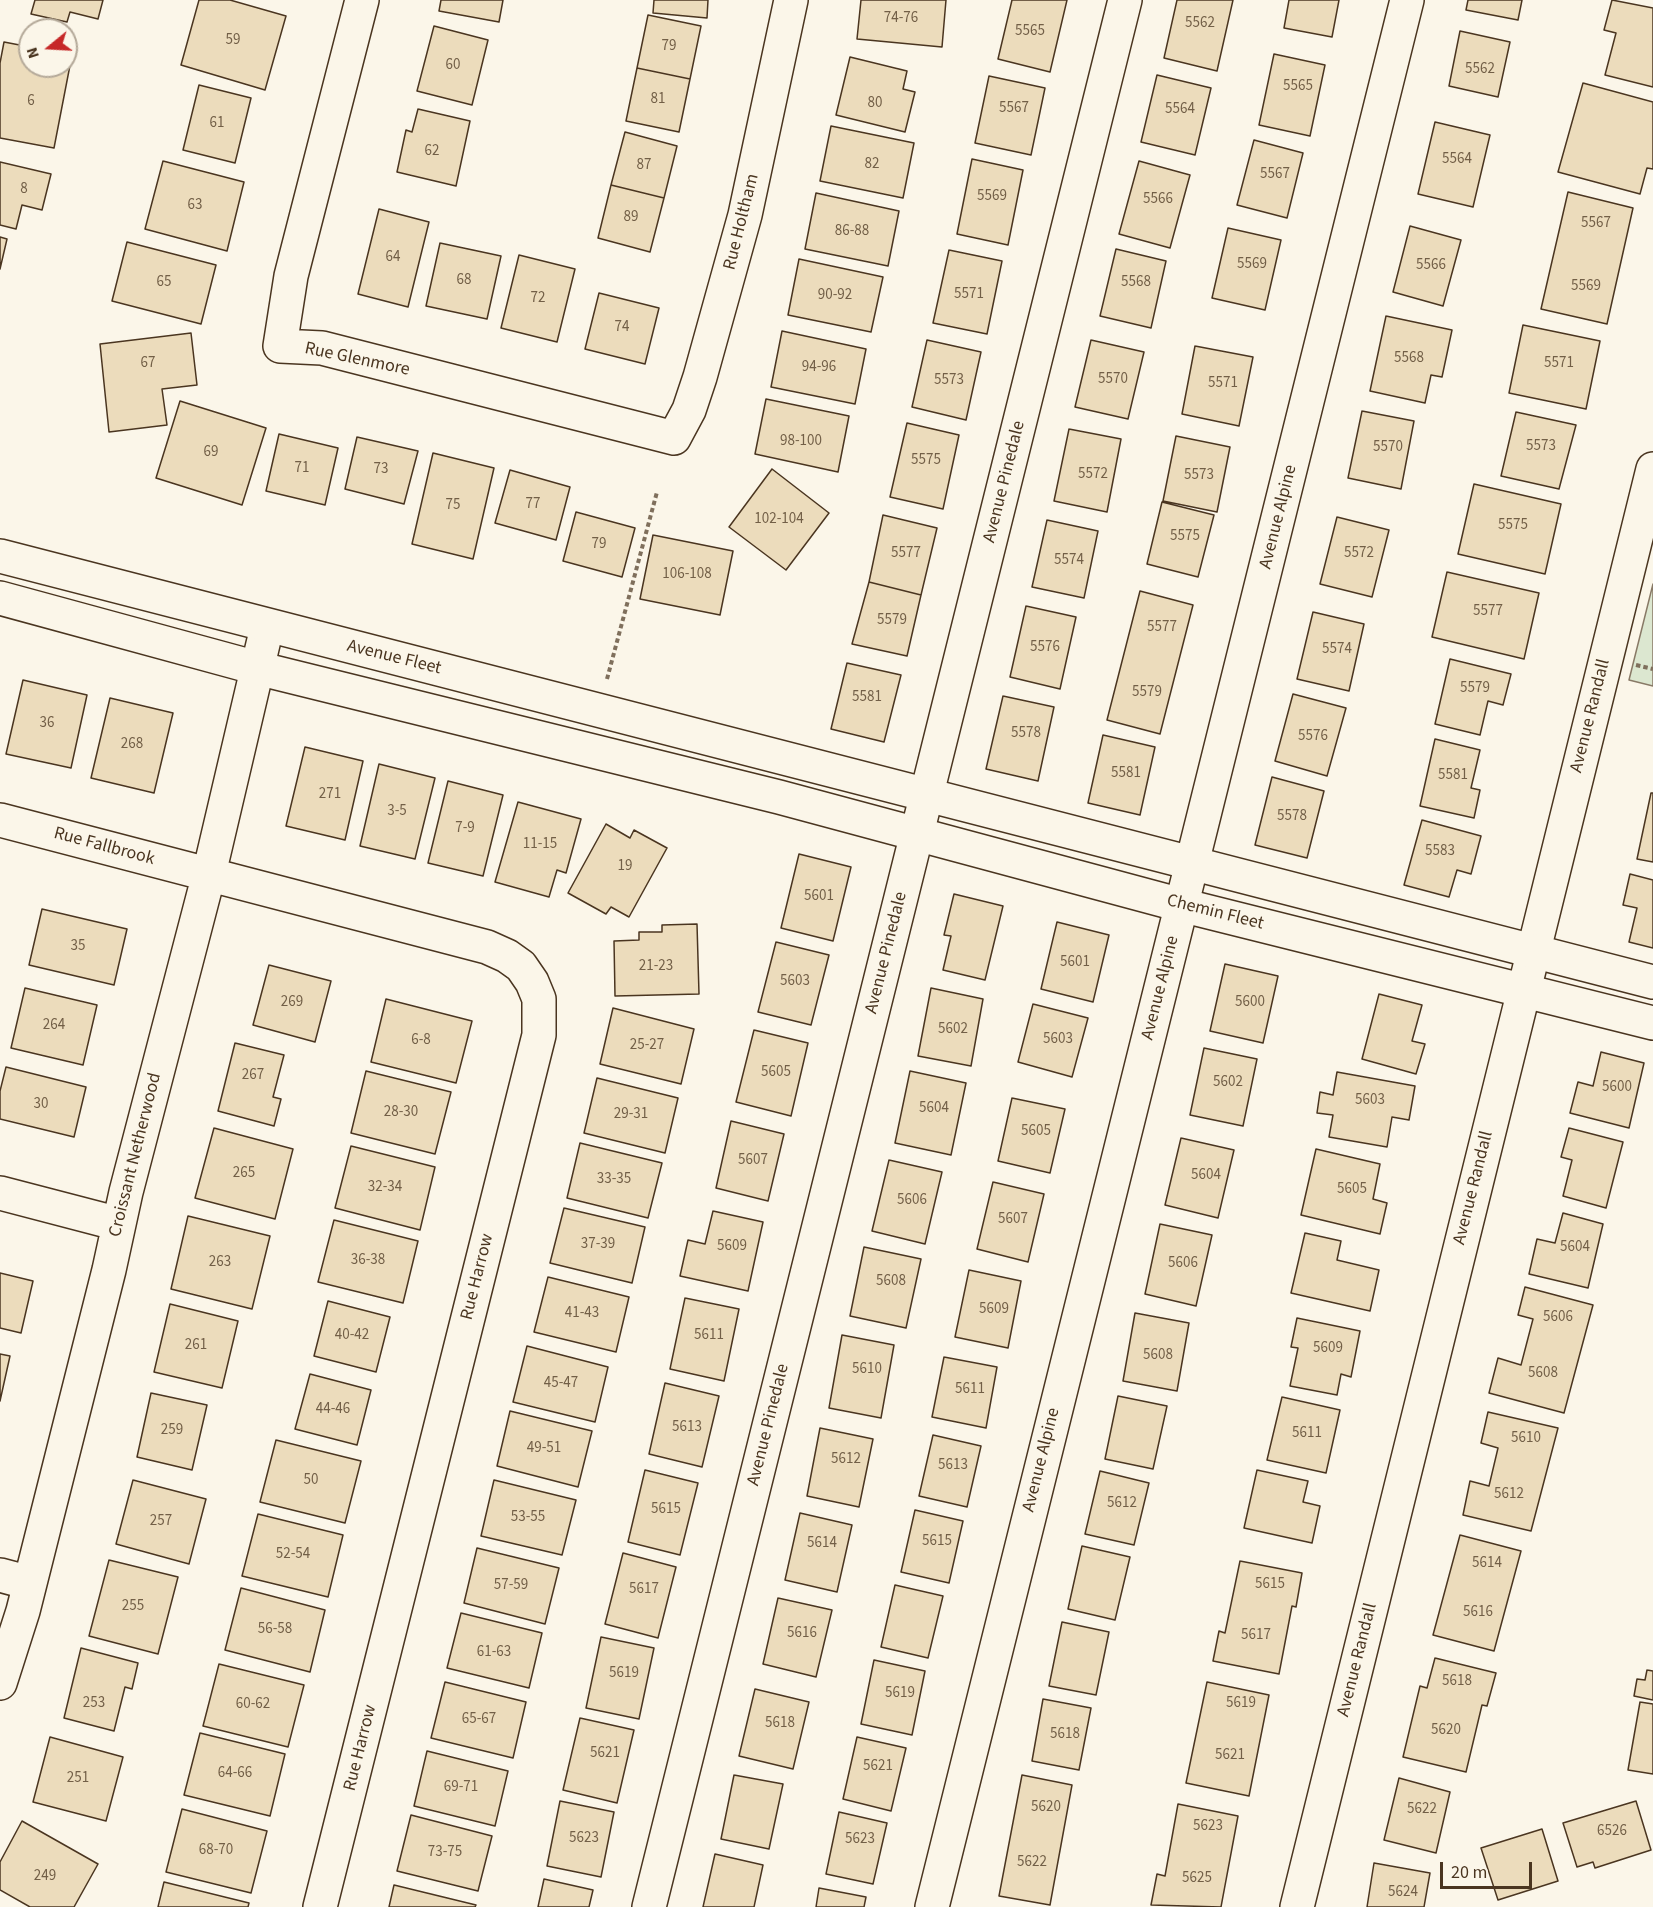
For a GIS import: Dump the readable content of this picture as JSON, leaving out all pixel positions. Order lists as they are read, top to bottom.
{
  "streets": {
    "street": [
      "Rue Holtham",
      "Rue Glenmore",
      "Avenue Pinedale",
      "Avenue Alpine",
      "Avenue Fleet",
      "Avenue Randall",
      "Rue Fallbrook",
      "Chemin Fleet",
      "Croissant Netherwood",
      "Rue Harrow"
    ]
  },
  "crossings": [
    ["Rue Holtham", "Rue Glenmore"],
    ["Avenue Pinedale", "Avenue Fleet"],
    ["Avenue Pinedale", "Chemin Fleet"],
    ["Avenue Alpine", "Chemin Fleet"],
    ["Avenue Fleet", "Croissant Netherwood"],
    ["Avenue Randall", "Chemin Fleet"],
    ["Rue Fallbrook", "Croissant Netherwood"],
    ["Rue Fallbrook", "Rue Harrow"],
    ["Chemin Fleet", "Croissant Netherwood"],
    ["Croissant Netherwood", "Rue Harrow"]
  ],
  "house_numbers": [
    "74-76",
    "5562",
    "5565",
    "59",
    "79",
    "60",
    "5562",
    "5565",
    "81",
    "6",
    "80",
    "5567",
    "5564",
    "61",
    "62",
    "5564",
    "82",
    "87",
    "5567",
    "8",
    "5569",
    "5566",
    "63",
    "89",
    "5567",
    "86-88",
    "64",
    "5569",
    "5566",
    "68",
    "65",
    "5568",
    "5569",
    "5571",
    "90-92",
    "72",
    "74",
    "5568",
    "67",
    "5571",
    "94-96",
    "5570",
    "5573",
    "5571",
    "98-100",
    "5573",
    "5570",
    "69",
    "5575",
    "71",
    "73",
    "5572",
    "5573",
    "77",
    "75",
    "102-104",
    "5575",
    "5575",
    "79",
    "5577",
    "5572",
    "5574",
    "106-108",
    "5577",
    "5579",
    "5577",
    "5576",
    "5574",
    "5579",
    "5579",
    "5581",
    "36",
    "5578",
    "5576",
    "268",
    "5581",
    "5581",
    "271",
    "3-5",
    "5578",
    "7-9",
    "11-15",
    "5583",
    "19",
    "5601",
    "35",
    "5601",
    "21-23",
    "5603",
    "269",
    "5600",
    "264",
    "5602",
    "5603",
    "6-8",
    "25-27",
    "5605",
    "267",
    "5602",
    "5600",
    "5603",
    "30",
    "5604",
    "28-30",
    "29-31",
    "5605",
    "5607",
    "265",
    "5604",
    "33-35",
    "32-34",
    "5605",
    "5606",
    "5607",
    "37-39",
    "5609",
    "5604",
    "36-38",
    "263",
    "5606",
    "5608",
    "5609",
    "41-43",
    "5606",
    "40-42",
    "5611",
    "261",
    "5609",
    "5608",
    "5610",
    "5608",
    "45-47",
    "5611",
    "44-46",
    "5613",
    "259",
    "5611",
    "5610",
    "49-51",
    "5612",
    "5613",
    "50",
    "5612",
    "5612",
    "5615",
    "53-55",
    "257",
    "5615",
    "5614",
    "52-54",
    "5614",
    "5615",
    "57-59",
    "5617",
    "255",
    "5616",
    "56-58",
    "5616",
    "5617",
    "61-63",
    "5619",
    "5618",
    "5619",
    "253",
    "5619",
    "60-62",
    "65-67",
    "5618",
    "5620",
    "5618",
    "5621",
    "5621",
    "5621",
    "64-66",
    "251",
    "69-71",
    "5620",
    "5622",
    "5623",
    "6526",
    "5623",
    "5623",
    "68-70",
    "73-75",
    "5622",
    "249",
    "5625",
    "5624"
  ],
  "scale_bar": "20 m",
  "north": "left"
}
